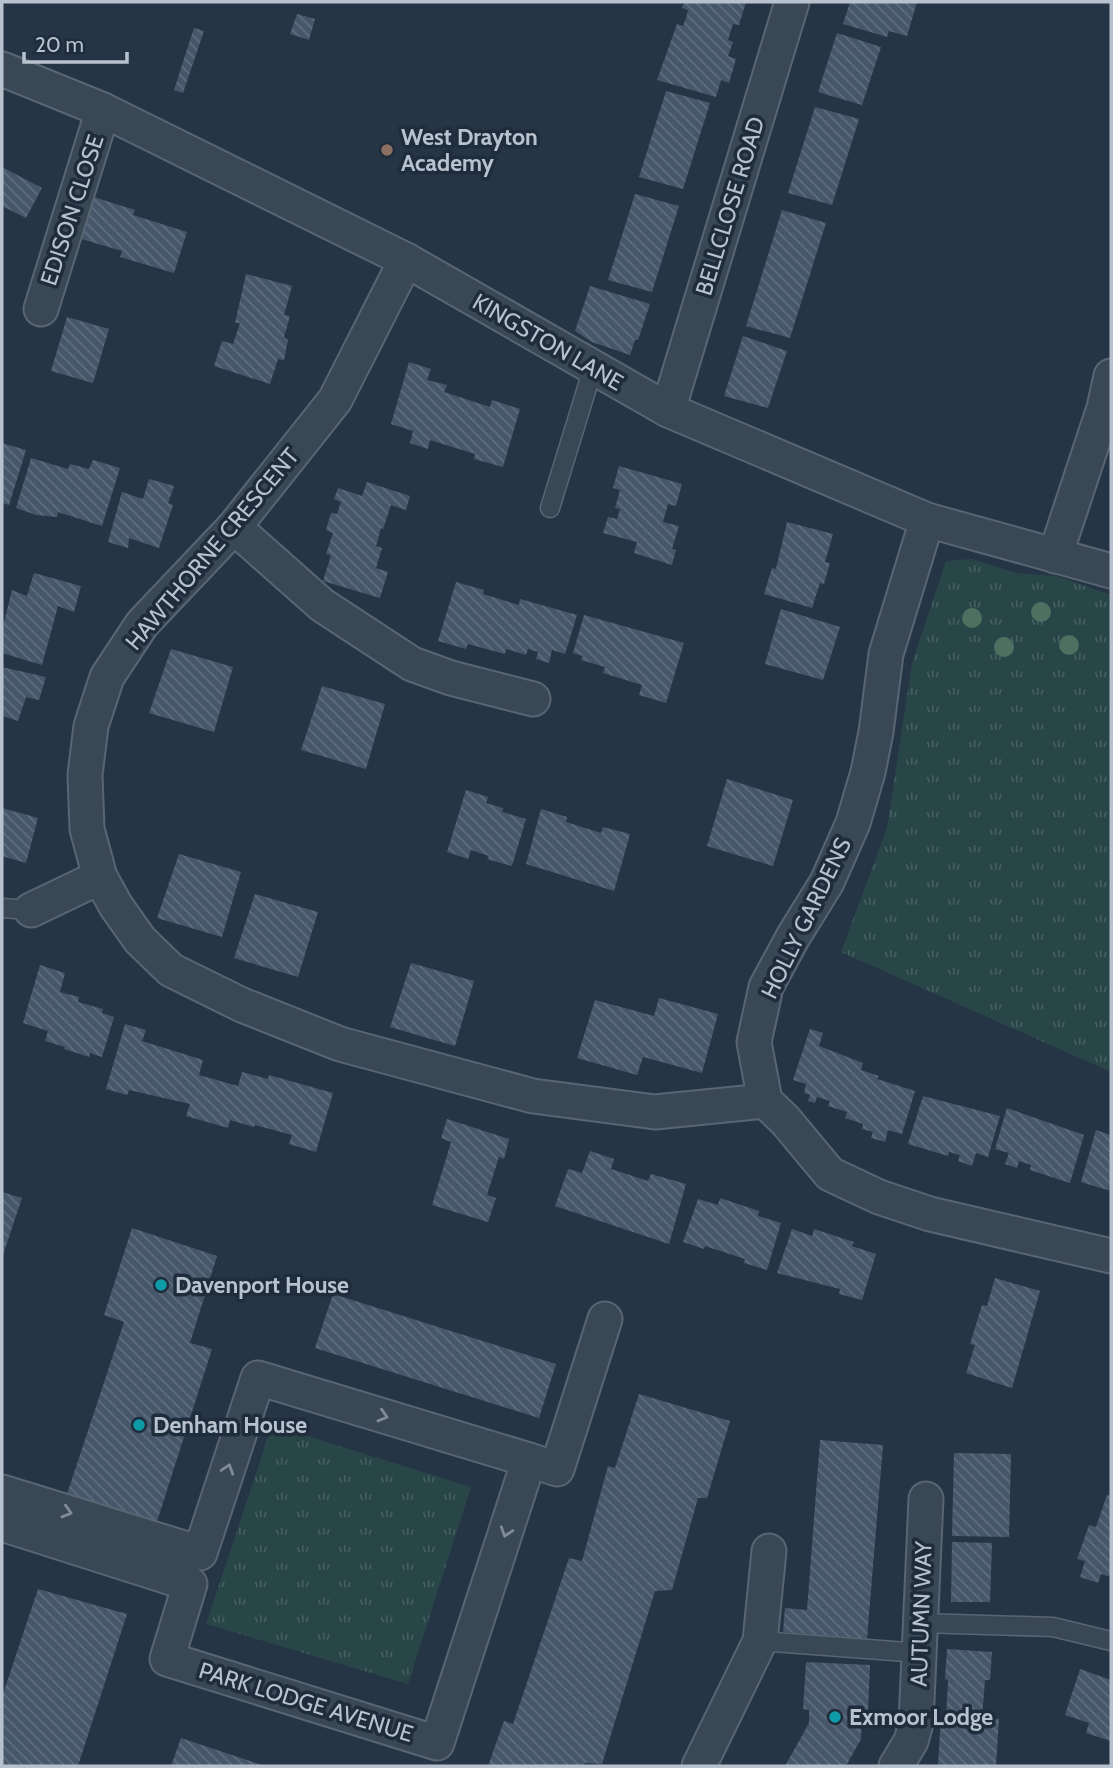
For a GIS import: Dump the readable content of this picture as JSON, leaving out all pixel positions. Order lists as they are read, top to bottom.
{
  "streets": {
    "street": [
      "BELLCLOSE ROAD",
      "EDISON CLOSE",
      "KINGSTON LANE",
      "HAWTHORNE CRESCENT",
      "HOLLY GARDENS",
      "AUTUMN WAY",
      "PARK LODGE AVENUE"
    ]
  },
  "crossings": [
    ["BELLCLOSE ROAD", "KINGSTON LANE"],
    ["EDISON CLOSE", "KINGSTON LANE"],
    ["KINGSTON LANE", "HAWTHORNE CRESCENT"],
    ["KINGSTON LANE", "HOLLY GARDENS"],
    ["HAWTHORNE CRESCENT", "HOLLY GARDENS"]
  ],
  "places": [
    "West Drayton Academy",
    "Davenport House",
    "Denham House",
    "Exmoor Lodge"
  ],
  "scale_bar": "20 m"
}
